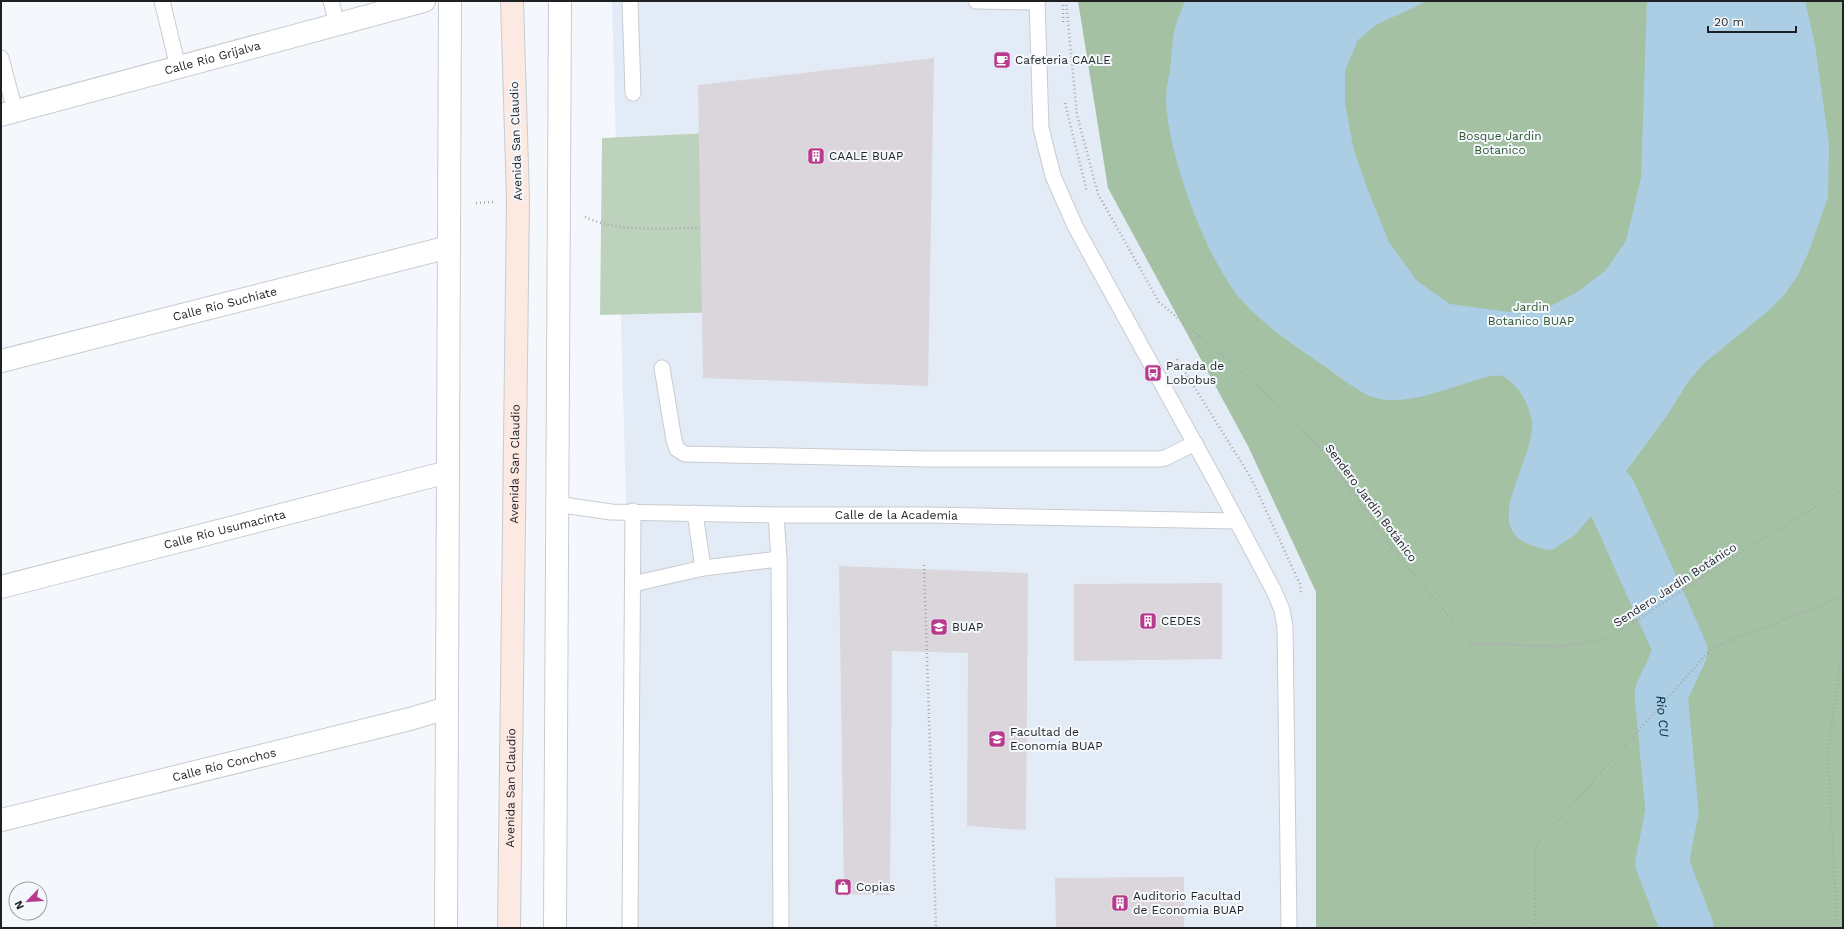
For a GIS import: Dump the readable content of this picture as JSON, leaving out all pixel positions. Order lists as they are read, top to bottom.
{
  "streets": {
    "street": [
      "Calle Río Grijalva",
      "Avenida San Claudio",
      "Calle Río Suchiate",
      "Calle Río Usumacinta",
      "Calle Río Conchos"
    ],
    "lane": ["Calle de la Academia"],
    "path": ["Sendero Jardín Botánico"]
  },
  "water": ["Rio CU"],
  "parks": ["Bosque Jardin Botanico", "Jardin Botanico BUAP"],
  "places": {
    "cafe": ["Cafeteria CAALE"],
    "building": ["CAALE BUAP", "CEDES", "Auditorio Facultad de Economia BUAP"],
    "bus stop": ["Parada de Lobobus"],
    "school or university": ["BUAP", "Facultad de Economía BUAP"],
    "shop": ["Copias"]
  },
  "scale_bar": "20 m",
  "north": "bottom left"
}
